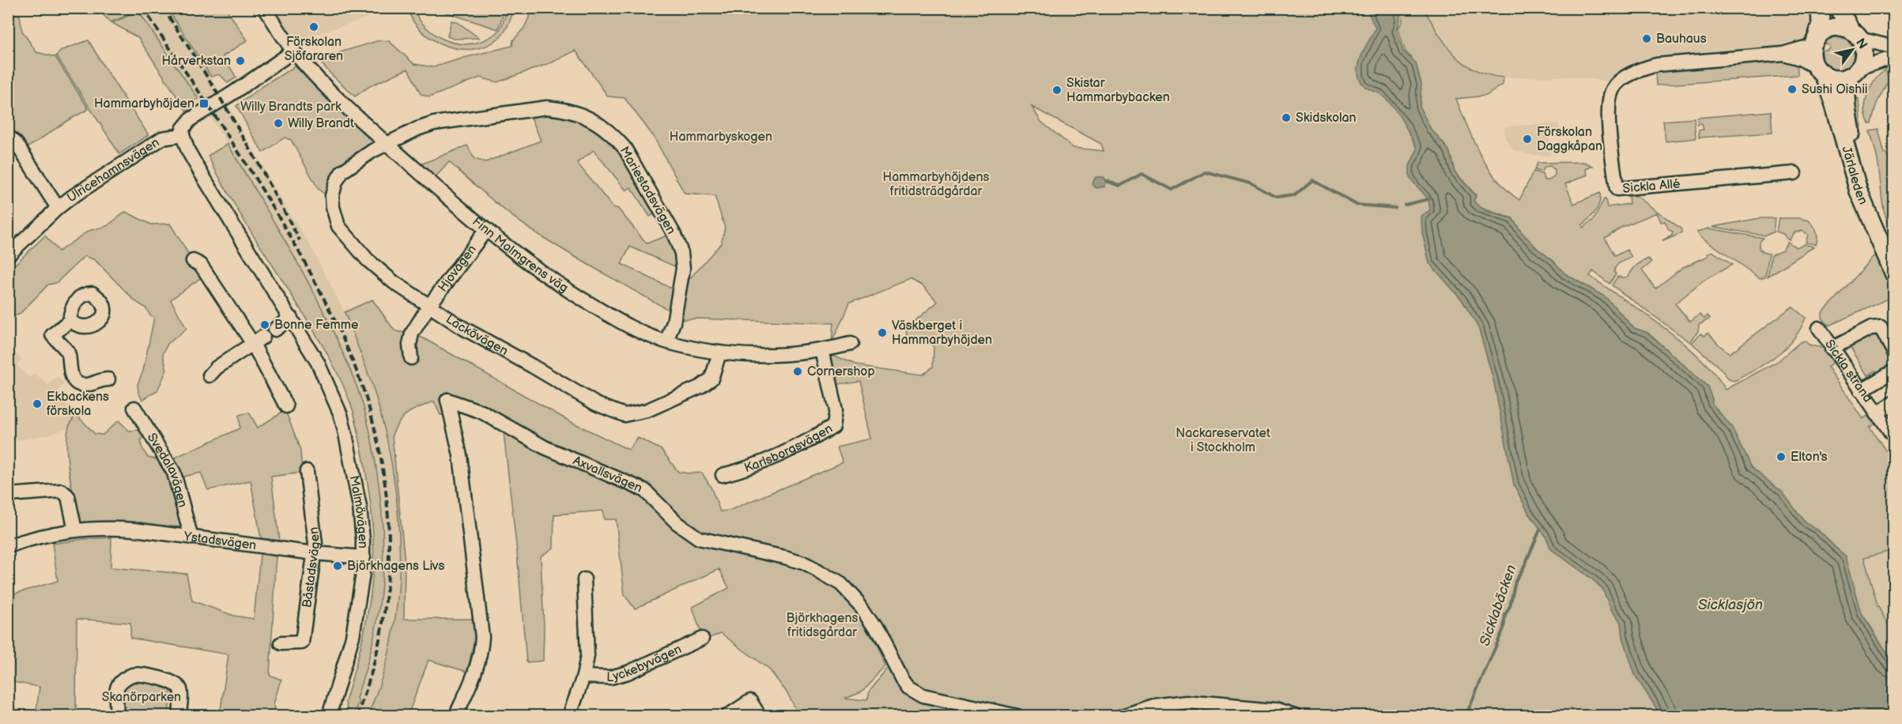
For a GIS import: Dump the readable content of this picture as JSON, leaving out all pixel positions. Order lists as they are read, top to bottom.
{
  "streets": {
    "main road": ["Järlaleden"],
    "street": [
      "Ulricehamnsvägen",
      "Sickla Allé",
      "Mariestadsvägen",
      "Finn Malmgrens väg",
      "Hjovägen",
      "Läckövägen",
      "Sickla strand",
      "Karlsborgsvägen",
      "Svedalavägen",
      "Axvallsvägen",
      "Malmövägen",
      "Ystadsvägen",
      "Båstadsvägen",
      "Lyckebyvägen"
    ]
  },
  "crossings": [
    ["Ulricehamnsvägen", "Malmövägen"],
    ["Järlaleden", "Sickla Allé"],
    ["Mariestadsvägen", "Finn Malmgrens väg"],
    ["Mariestadsvägen", "Läckövägen"],
    ["Finn Malmgrens väg", "Hjovägen"],
    ["Finn Malmgrens väg", "Läckövägen"],
    ["Finn Malmgrens väg", "Karlsborgsvägen"],
    ["Hjovägen", "Läckövägen"],
    ["Svedalavägen", "Ystadsvägen"],
    ["Malmövägen", "Ystadsvägen"],
    ["Ystadsvägen", "Båstadsvägen"]
  ],
  "water": ["Sicklasjön", "Sicklabäcken"],
  "parks": [
    "Willy Brandts park",
    "Hammarbyskogen",
    "Hammarbyhöjdens fritidsträdgårdar",
    "Nackareservatet i Stockholm",
    "Björkhagens fritidsgårdar",
    "Skanörparken"
  ],
  "places": {
    "other": [
      "Förskolan Sjöfararen",
      "Bauhaus",
      "Hårverkstan",
      "Sushi Oishii",
      "Skistar Hammarbybacken",
      "Skidskolan",
      "Willy Brandt",
      "Förskolan Daggkåpan",
      "Bonne Femme",
      "Väskberget i Hammarbyhöjden",
      "Cornershop",
      "Ekbackens förskola",
      "Elton's",
      "Björkhagens Livs"
    ],
    "transit": ["Hammarbyhöjden"]
  },
  "north": "top right"
}
